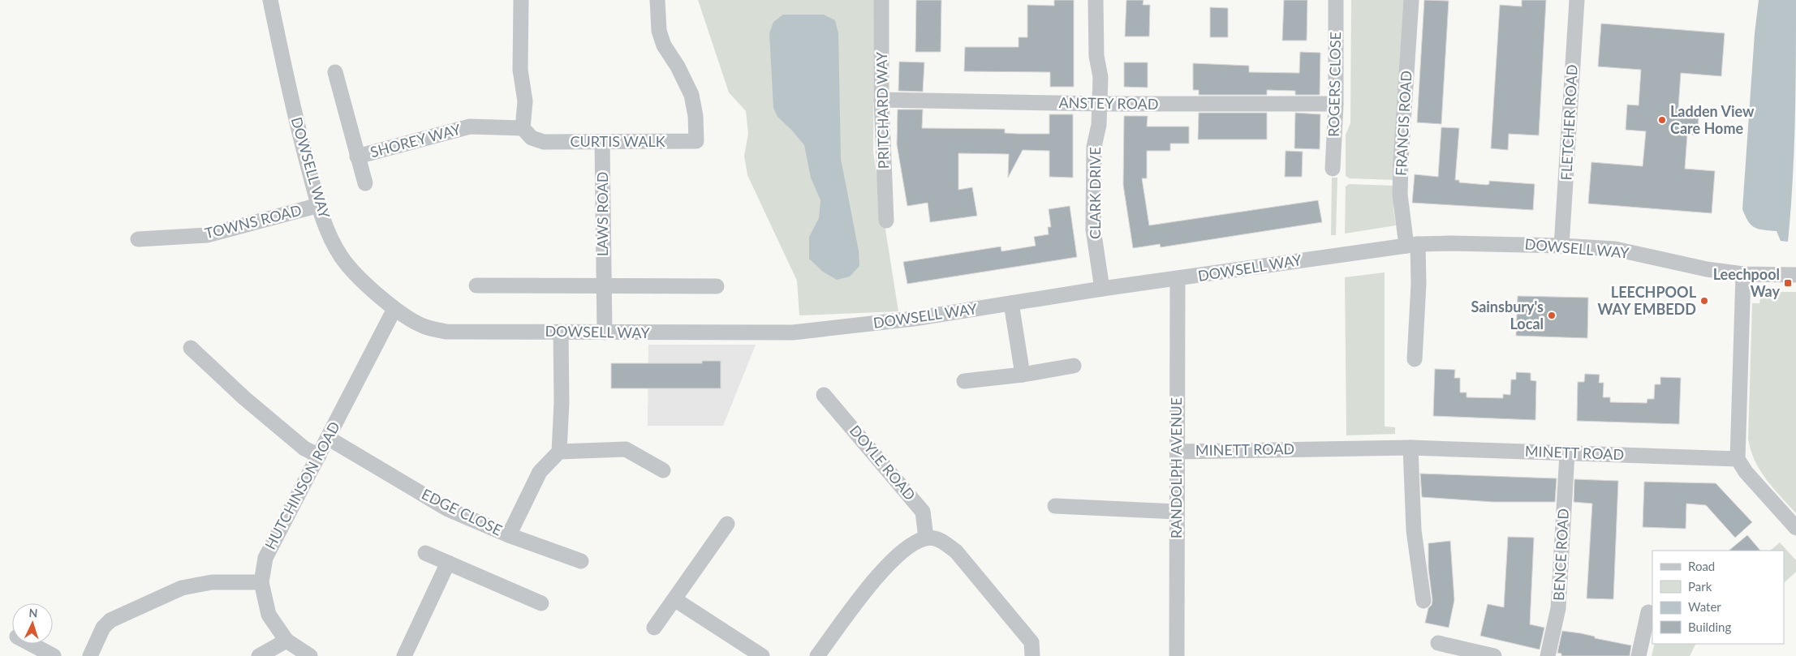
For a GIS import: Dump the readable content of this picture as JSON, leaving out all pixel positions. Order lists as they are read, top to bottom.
{
  "streets": {
    "street": [
      "ROGERS CLOSE",
      "ANSTEY ROAD",
      "PRITCHARD WAY",
      "FLETCHER ROAD",
      "FRANCIS ROAD",
      "SHOREY WAY",
      "CURTIS WALK",
      "DOWSELL WAY",
      "CLARK DRIVE",
      "LAWS ROAD",
      "TOWNS ROAD",
      "MINETT ROAD",
      "DOYLE ROAD",
      "RANDOLPH AVENUE",
      "HUTCHINSON ROAD",
      "EDGE CLOSE",
      "BENCE ROAD"
    ]
  },
  "crossings": [
    ["ROGERS CLOSE", "ANSTEY ROAD"],
    ["ANSTEY ROAD", "PRITCHARD WAY"],
    ["ANSTEY ROAD", "CLARK DRIVE"],
    ["FLETCHER ROAD", "DOWSELL WAY"],
    ["FRANCIS ROAD", "DOWSELL WAY"],
    ["SHOREY WAY", "CURTIS WALK"],
    ["CURTIS WALK", "LAWS ROAD"],
    ["DOWSELL WAY", "CLARK DRIVE"],
    ["DOWSELL WAY", "LAWS ROAD"],
    ["DOWSELL WAY", "TOWNS ROAD"],
    ["DOWSELL WAY", "RANDOLPH AVENUE"],
    ["DOWSELL WAY", "HUTCHINSON ROAD"],
    ["MINETT ROAD", "RANDOLPH AVENUE"],
    ["MINETT ROAD", "BENCE ROAD"],
    ["HUTCHINSON ROAD", "EDGE CLOSE"]
  ],
  "places": {
    "other": ["Ladden View Care Home", "LEECHPOOL WAY EMBEDD", "Sainsbury's Local"],
    "transit": ["Leechpool Way"]
  },
  "legend": [
    "Road",
    "Park",
    "Water",
    "Building"
  ],
  "north": "top"
}
